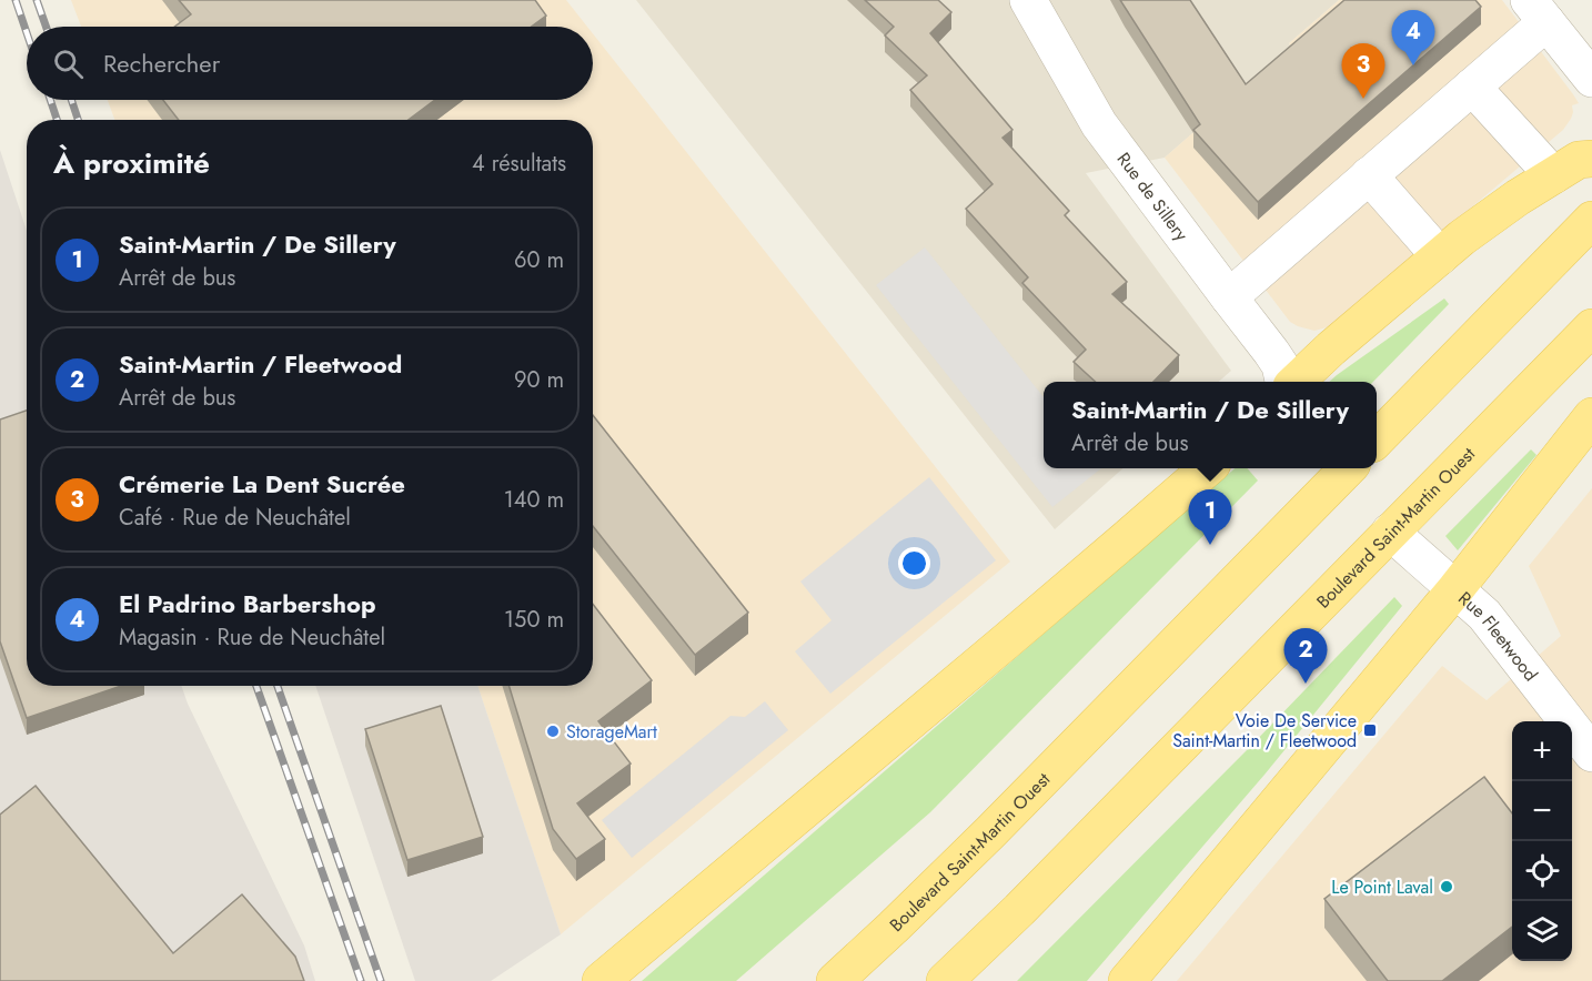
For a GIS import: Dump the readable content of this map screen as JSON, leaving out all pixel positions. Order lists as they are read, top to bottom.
{
  "streets": {
    "main road": ["Boulevard Saint-Martin Ouest"],
    "street": ["Rue de Sillery", "Rue Fleetwood"]
  },
  "crossings": [
    ["Boulevard Saint-Martin Ouest", "Rue Fleetwood"]
  ],
  "places": {
    "transit": ["Voie De Service Saint-Martin / Fleetwood"],
    "other": ["StorageMart", "Le Point Laval"]
  },
  "page": {
    "pins": [
      "4",
      "3",
      "1",
      "2"
    ],
    "search": "Rechercher",
    "heading": ["À proximité", "4 résultats"],
    "list": [
      {
        "mark": "1",
        "name": "Saint-Martin / De Sillery",
        "note": "Arrêt de bus",
        "value": "60 m"
      },
      {
        "mark": "2",
        "name": "Saint-Martin / Fleetwood",
        "note": "Arrêt de bus",
        "value": "90 m"
      },
      {
        "mark": "3",
        "name": "Crémerie La Dent Sucrée",
        "note": "Café · Rue de Neuchâtel",
        "value": "140 m"
      },
      {
        "mark": "4",
        "name": "El Padrino Barbershop",
        "note": "Magasin · Rue de Neuchâtel",
        "value": "150 m"
      }
    ],
    "popup": ["Saint-Martin / De Sillery", "Arrêt de bus"],
    "map_buttons": ["+", "−"]
  }
}
